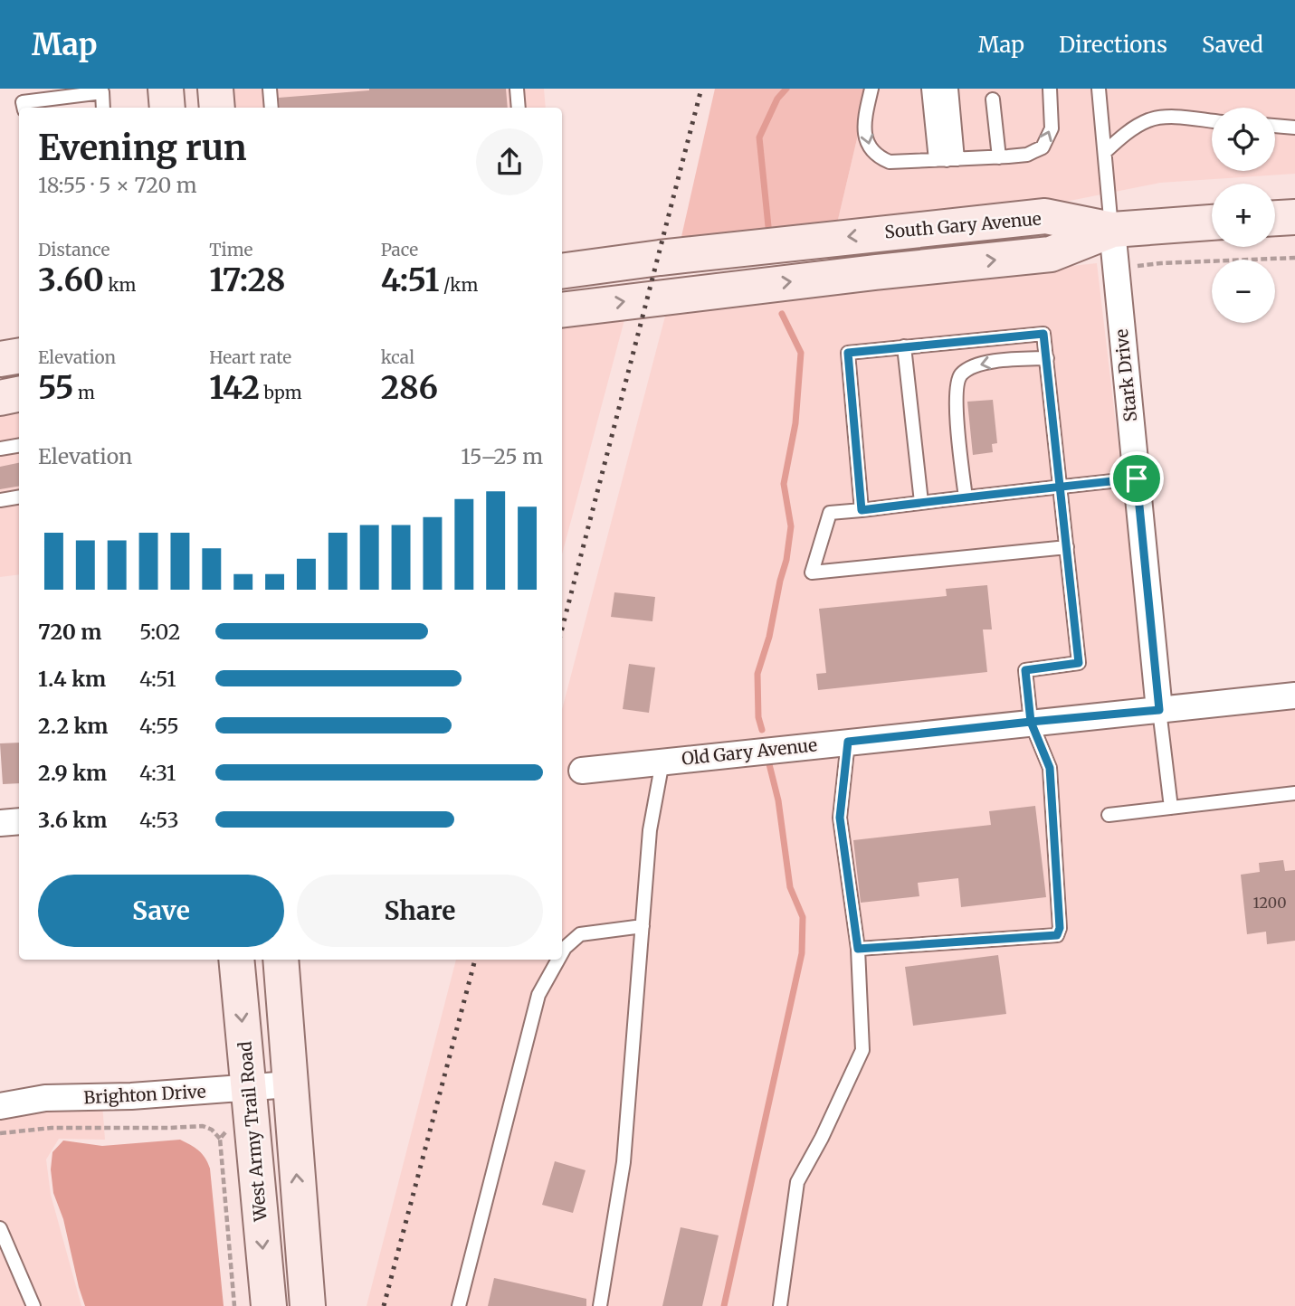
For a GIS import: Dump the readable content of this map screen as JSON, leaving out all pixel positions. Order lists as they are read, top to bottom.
{
  "streets": {
    "street": [
      "South Gary Avenue",
      "Stark Drive",
      "Old Gary Avenue",
      "Brighton Drive",
      "West Army Trail Road"
    ]
  },
  "crossings": [
    ["South Gary Avenue", "Stark Drive"],
    ["Stark Drive", "Old Gary Avenue"],
    ["Brighton Drive", "West Army Trail Road"]
  ],
  "house_numbers": ["1200"],
  "page": {
    "header": "Map",
    "nav": ["Map", "Directions", "Saved"],
    "map_buttons": ["+", "−"],
    "heading": ["Evening run", "18:55 · 5 × 720 m"],
    "stats": [
      ["Distance", "3.60 km"],
      ["Time", "17:28"],
      ["Pace", "4:51 /km"],
      ["Elevation", "55 m"],
      ["Heart rate", "142 bpm"],
      ["kcal", "286"]
    ],
    "chart": ["Elevation", "15–25 m"],
    "list": [
      {
        "name": "720 m",
        "note": "5:02"
      },
      {
        "name": "1.4 km",
        "note": "4:51"
      },
      {
        "name": "2.2 km",
        "note": "4:55"
      },
      {
        "name": "2.9 km",
        "note": "4:31"
      },
      {
        "name": "3.6 km",
        "note": "4:53"
      }
    ],
    "buttons": ["Save", "Share"]
  }
}
